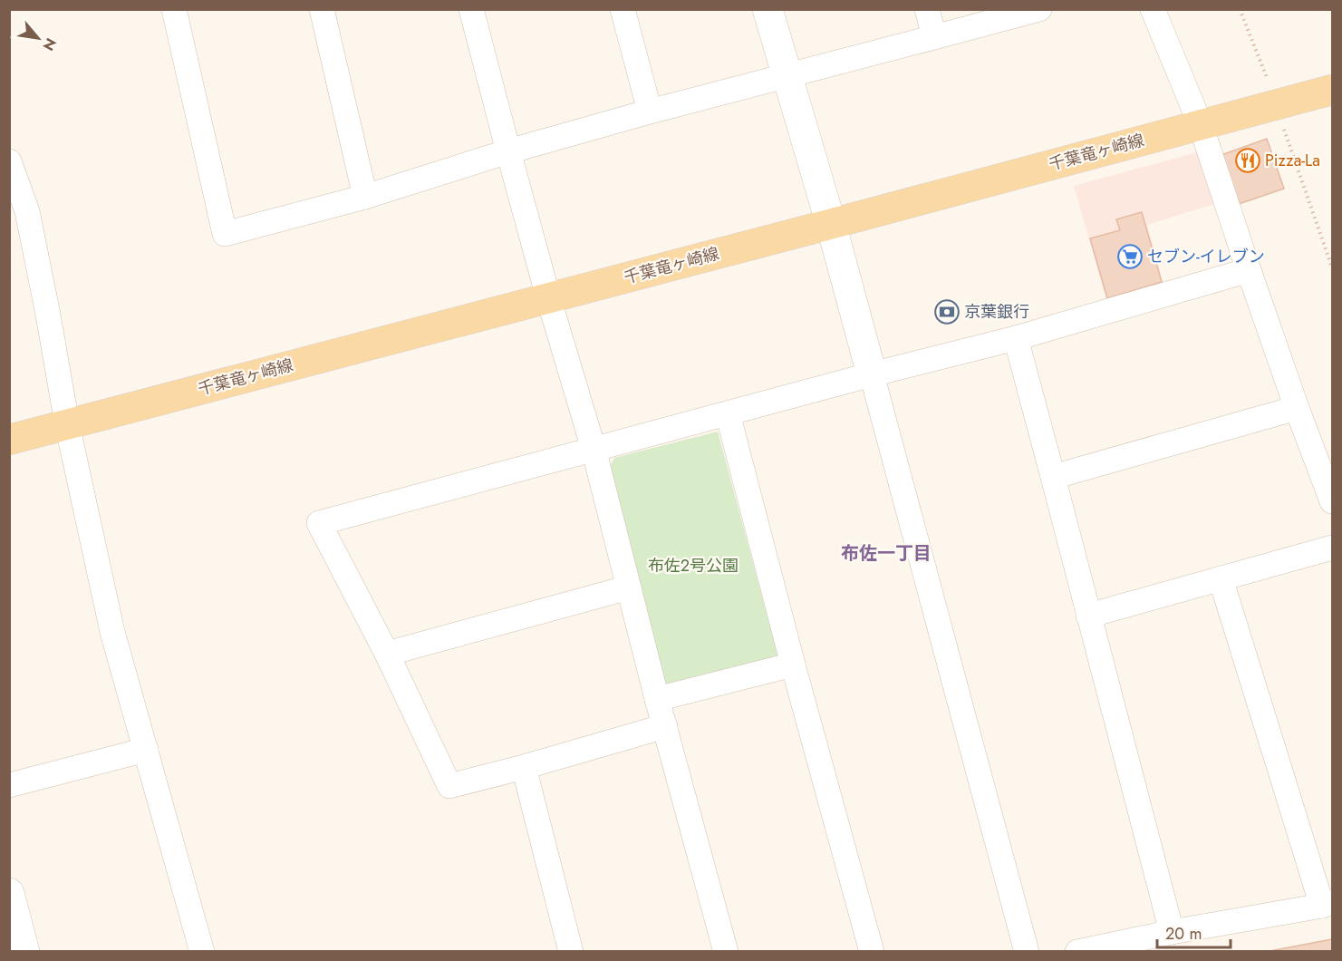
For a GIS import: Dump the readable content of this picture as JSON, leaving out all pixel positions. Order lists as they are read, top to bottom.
{
  "streets": {
    "main road": ["千葉竜ヶ崎線"]
  },
  "districts": ["布佐一丁目"],
  "parks": ["布佐2号公園"],
  "places": {
    "restaurant": ["Pizza-La"],
    "supermarket": ["セブン-イレブン"],
    "bank": ["京葉銀行"]
  },
  "scale_bar": "20 m",
  "north": "bottom right"
}
